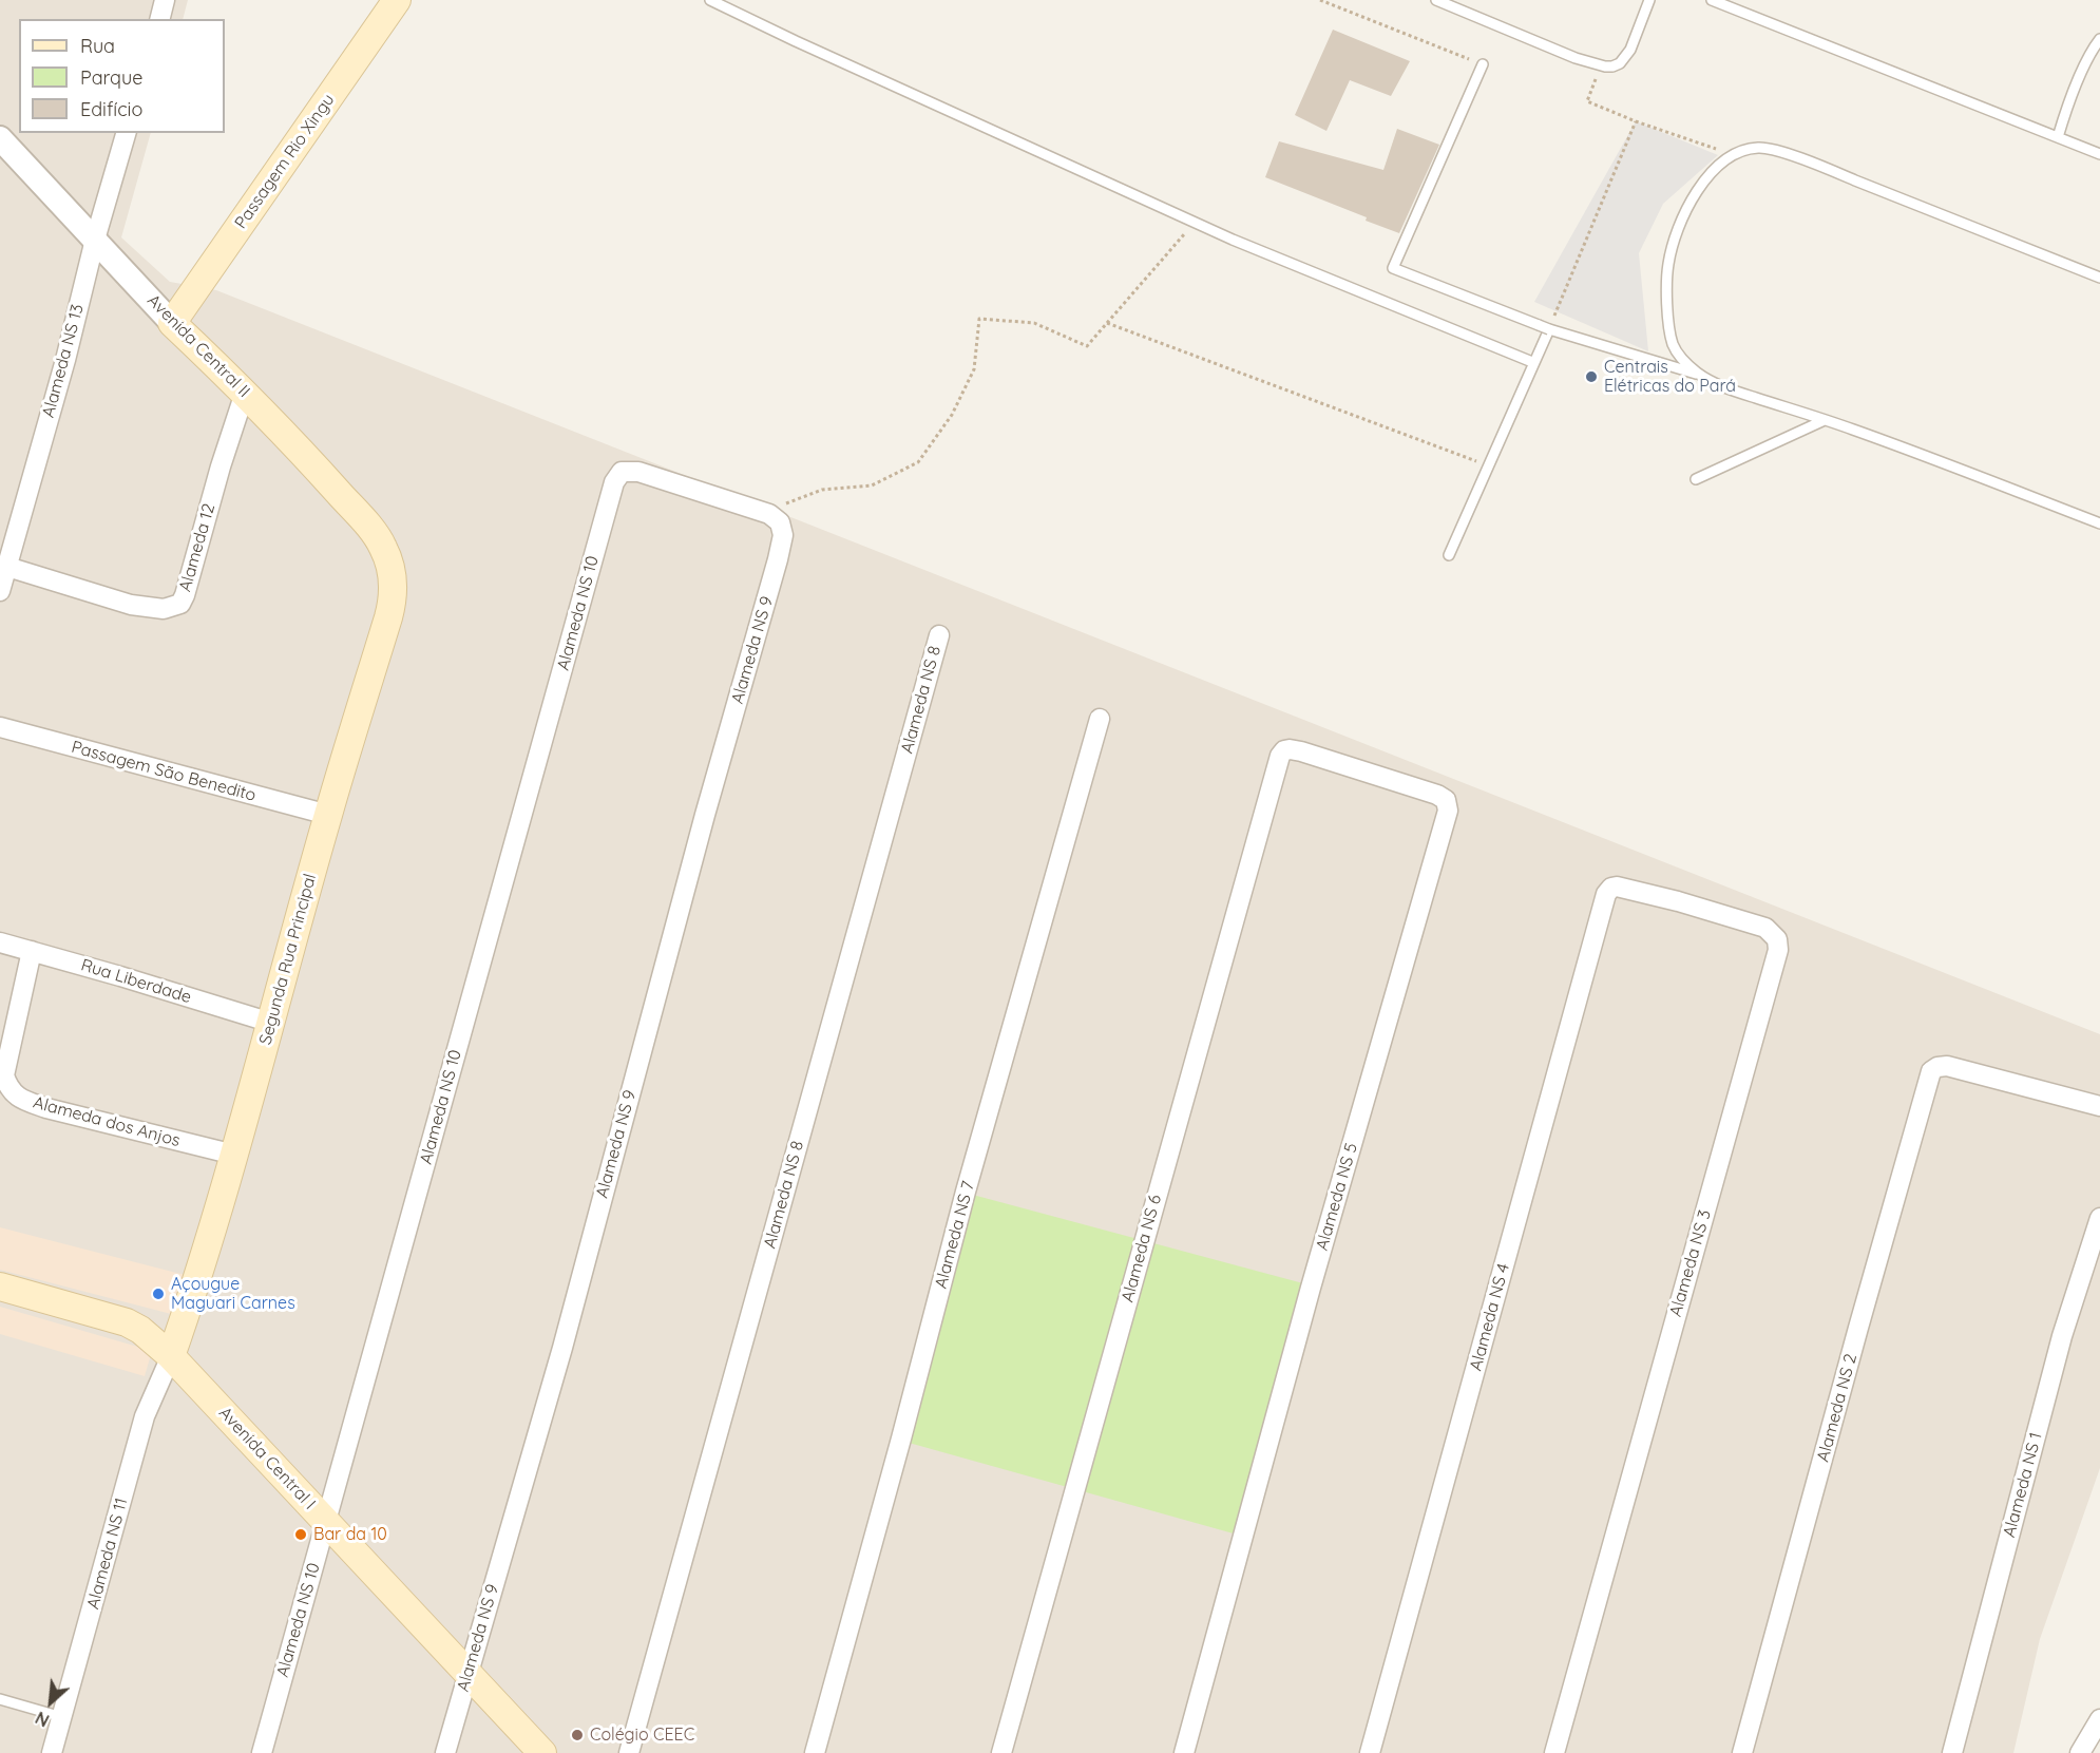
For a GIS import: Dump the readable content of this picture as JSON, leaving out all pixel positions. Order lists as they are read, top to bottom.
{
  "streets": {
    "main road": [
      "Passagem Rio Xingu",
      "Avenida Central II",
      "Segunda Rua Principal",
      "Avenida Central I"
    ],
    "street": [
      "Alameda NS 13",
      "Alameda 12",
      "Alameda NS 10",
      "Alameda NS 9",
      "Alameda NS 8",
      "Passagem São Benedito",
      "Rua Liberdade",
      "Alameda dos Anjos",
      "Alameda NS 5",
      "Alameda NS 7",
      "Alameda NS 6",
      "Alameda NS 3",
      "Alameda NS 4",
      "Alameda NS 2",
      "Alameda NS 1",
      "Alameda NS 11"
    ]
  },
  "crossings": [
    ["Passagem Rio Xingu", "Avenida Central II"],
    ["Avenida Central II", "Alameda NS 13"],
    ["Avenida Central II", "Alameda 12"],
    ["Avenida Central II", "Segunda Rua Principal"],
    ["Alameda NS 13", "Alameda 12"],
    ["Alameda NS 10", "Alameda NS 9"],
    ["Alameda NS 10", "Avenida Central I"],
    ["Alameda NS 9", "Avenida Central I"],
    ["Passagem São Benedito", "Segunda Rua Principal"],
    ["Segunda Rua Principal", "Rua Liberdade"],
    ["Segunda Rua Principal", "Alameda dos Anjos"],
    ["Segunda Rua Principal", "Avenida Central I"],
    ["Segunda Rua Principal", "Alameda NS 11"],
    ["Rua Liberdade", "Alameda dos Anjos"],
    ["Alameda NS 5", "Alameda NS 6"],
    ["Alameda NS 3", "Alameda NS 4"],
    ["Avenida Central I", "Alameda NS 11"]
  ],
  "places": [
    "Centrais Elétricas do Pará",
    "Açougue Maguari Carnes",
    "Bar da 10",
    "Colégio CEEC"
  ],
  "legend": ["Rua", "Parque", "Edifício"],
  "north": "bottom left"
}
